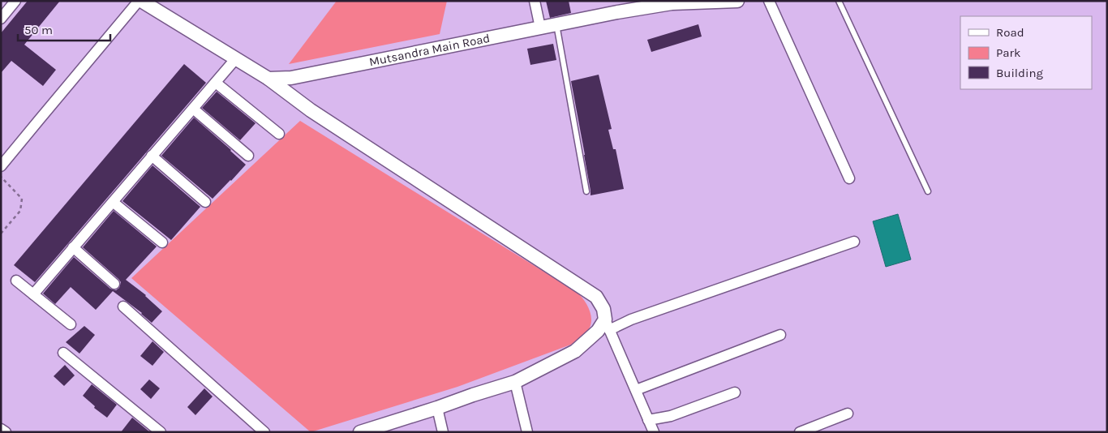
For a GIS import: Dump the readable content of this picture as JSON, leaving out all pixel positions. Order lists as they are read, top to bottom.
{
  "streets": {
    "street": ["Mutsandra Main Road"]
  },
  "legend": ["Road", "Park", "Building"],
  "scale_bar": "50 m"
}
